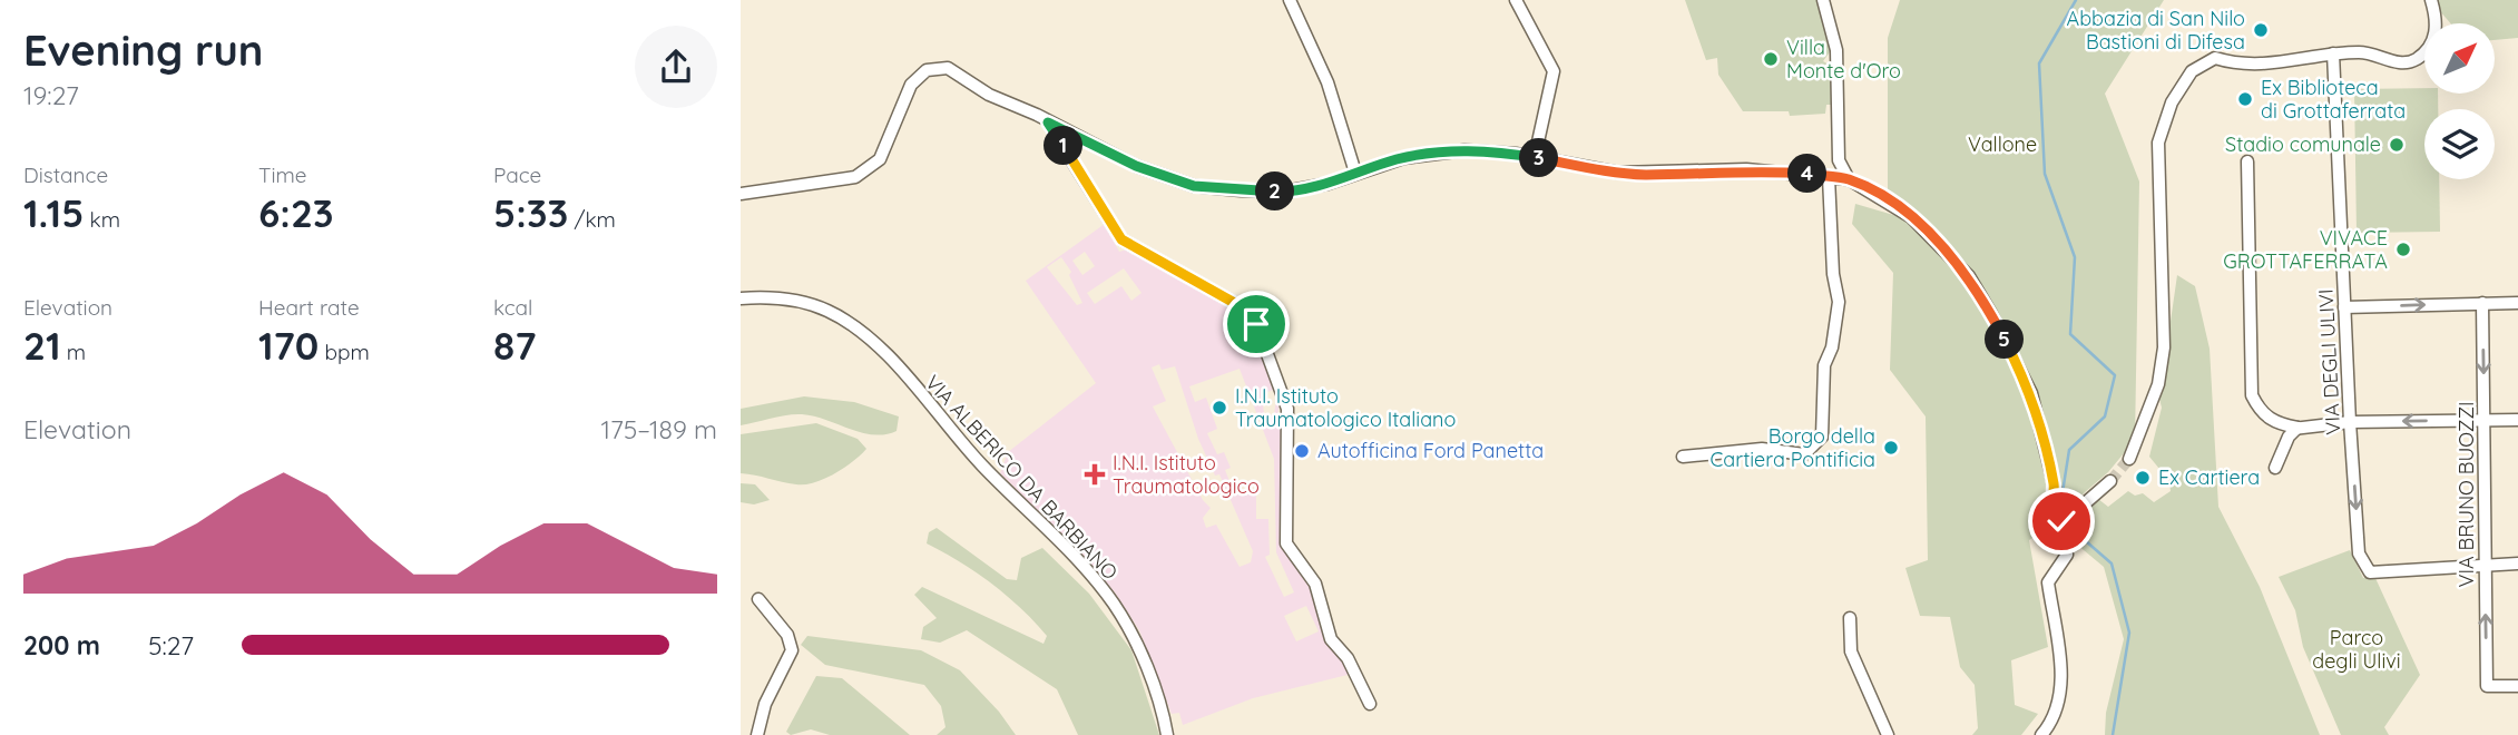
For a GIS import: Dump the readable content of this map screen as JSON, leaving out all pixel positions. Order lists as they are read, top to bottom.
{
  "streets": {
    "street": ["VIA DEGLI ULIVI", "VIA ALBERICO DA BARBIANO", "VIA BRUNO BUOZZI"]
  },
  "crossings": [
    ["VIA DEGLI ULIVI", "VIA BRUNO BUOZZI"]
  ],
  "parks": ["Vallone", "Parco degli Ulivi"],
  "places": {
    "other": [
      "Abbazia di San Nilo Bastioni di Difesa",
      "Villa Monte d'Oro",
      "Ex Biblioteca di Grottaferrata",
      "Stadio comunale",
      "VIVACE GROTTAFERRATA",
      "I.N.I. Istituto Traumatologico Italiano",
      "Borgo della Cartiera Pontificia",
      "Autofficina Ford Panetta",
      "Ex Cartiera"
    ],
    "health": ["I.N.I. Istituto Traumatologico"]
  },
  "north": "top right",
  "page": {
    "heading": ["Evening run", "19:27"],
    "pins": [
      "1",
      "3",
      "4",
      "2",
      "5"
    ],
    "stats": [
      ["Distance", "1.15 km"],
      ["Time", "6:23"],
      ["Pace", "5:33 /km"],
      ["Elevation", "21 m"],
      ["Heart rate", "170 bpm"],
      ["kcal", "87"]
    ],
    "chart": ["Elevation", "175–189 m"],
    "list": [
      {
        "name": "200 m",
        "note": "5:27"
      }
    ]
  }
}
